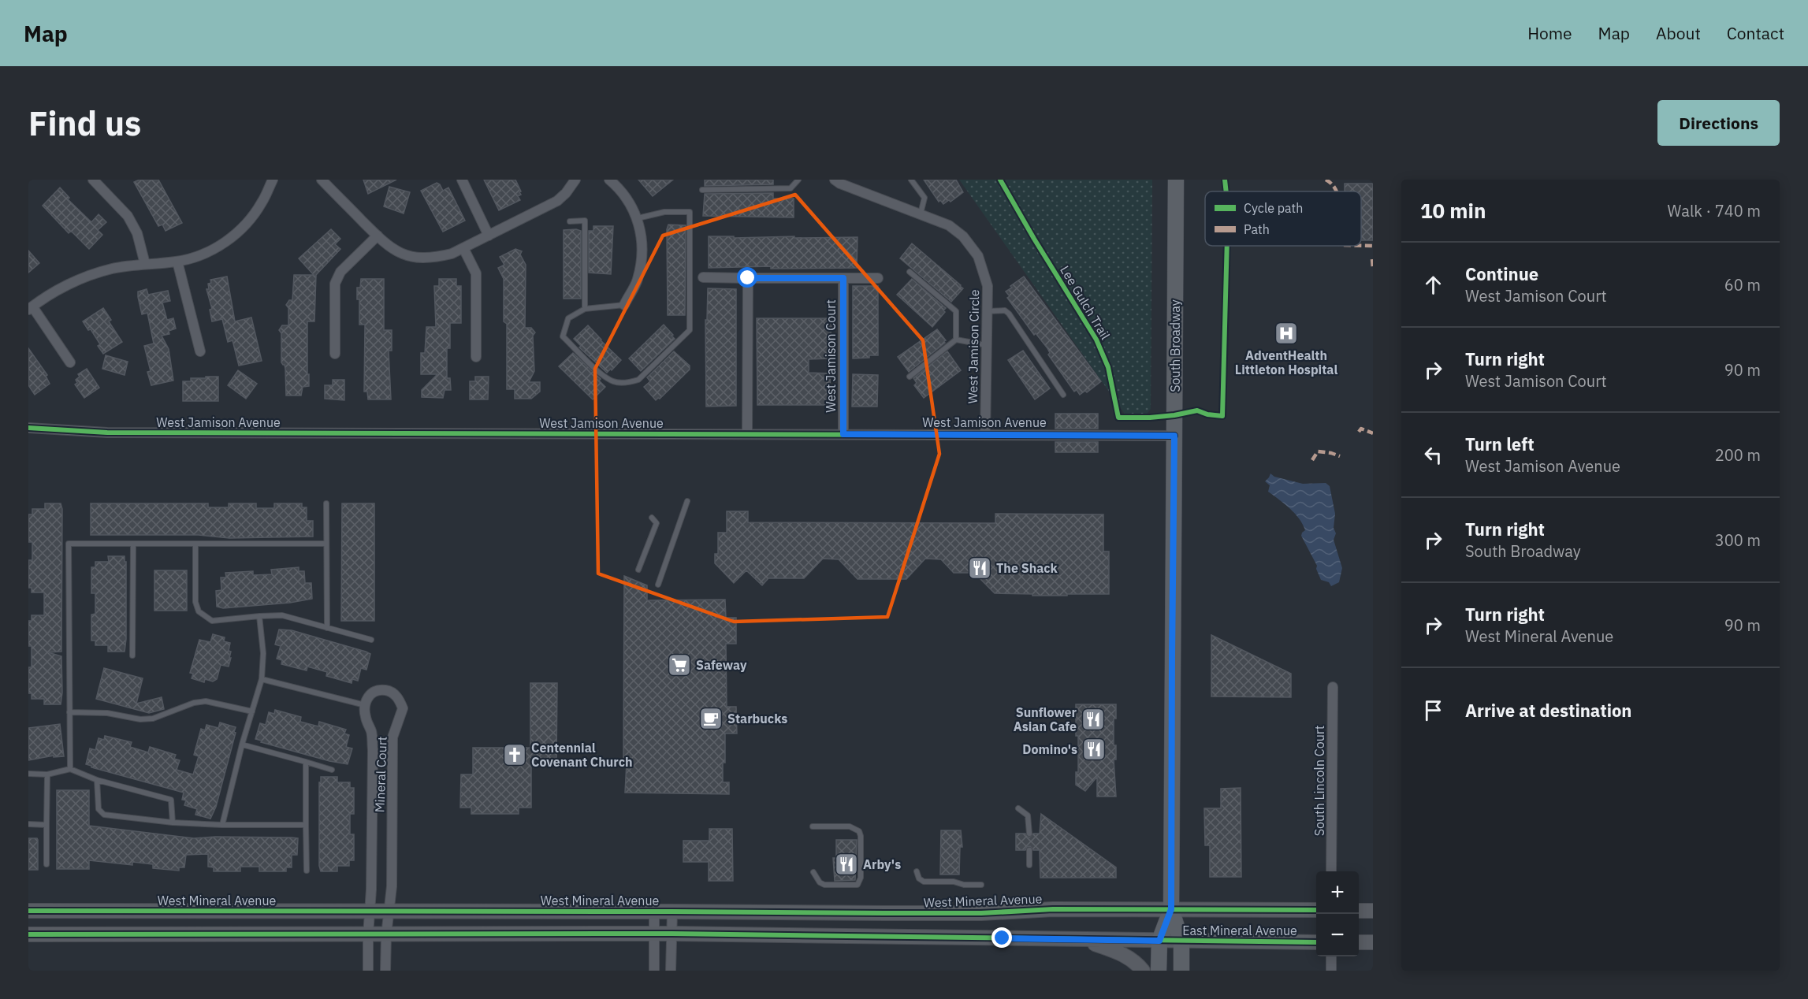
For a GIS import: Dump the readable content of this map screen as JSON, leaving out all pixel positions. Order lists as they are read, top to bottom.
{
  "streets": {
    "main road": ["South Broadway", "West Mineral Avenue", "East Mineral Avenue"],
    "street": [
      "West Jamison Circle",
      "West Jamison Court",
      "West Jamison Avenue",
      "Mineral Court",
      "South Lincoln Court"
    ],
    "cycle path": ["Lee Gulch Trail"]
  },
  "crossings": [
    ["South Broadway", "West Jamison Avenue"],
    ["South Broadway", "West Mineral Avenue"],
    ["South Broadway", "East Mineral Avenue"],
    ["West Jamison Circle", "West Jamison Avenue"],
    ["West Jamison Court", "West Jamison Avenue"],
    ["Mineral Court", "West Mineral Avenue"],
    ["West Mineral Avenue", "East Mineral Avenue"]
  ],
  "places": {
    "hospital": ["AdventHealth Littleton Hospital"],
    "restaurant": [
      "The Shack",
      "Sunflower Asian Cafe",
      "Domino's",
      "Arby's"
    ],
    "supermarket": ["Safeway"],
    "cafe": ["Starbucks"],
    "church": ["Centennial Covenant Church"]
  },
  "legend": ["Cycle path", "Path"],
  "page": {
    "header": "Map",
    "nav": [
      "Home",
      "Map",
      "About",
      "Contact"
    ],
    "buttons": "Directions",
    "title": "Find us",
    "heading": ["10 min", "Walk · 740 m"],
    "list": [
      ["Continue", "West Jamison Court", "60 m"],
      ["Turn right", "West Jamison Court", "90 m"],
      ["Turn left", "West Jamison Avenue", "200 m"],
      ["Turn right", "South Broadway", "300 m"],
      ["Turn right", "West Mineral Avenue", "90 m"],
      "Arrive at destination"
    ],
    "map_buttons": ["+", "−"]
  }
}
